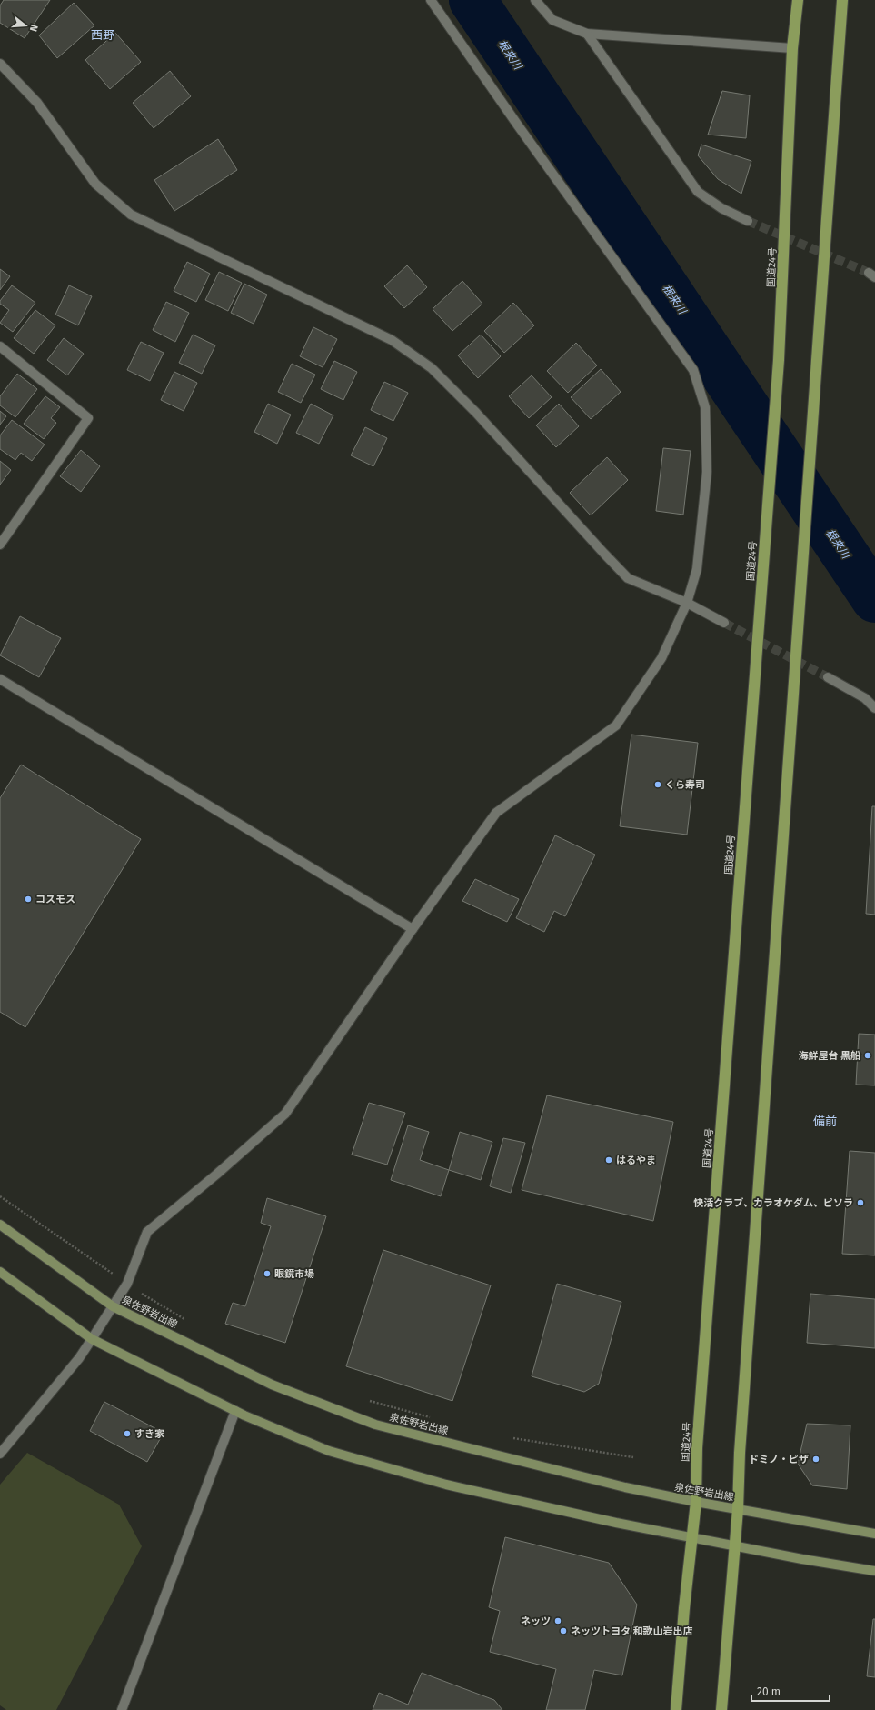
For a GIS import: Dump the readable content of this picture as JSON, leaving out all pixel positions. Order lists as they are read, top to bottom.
{
  "streets": {
    "highway": ["国道24号"],
    "main road": ["泉佐野岩出線"]
  },
  "crossings": [
    ["国道24号", "泉佐野岩出線"]
  ],
  "districts": ["西野", "備前"],
  "water": ["根来川"],
  "places": [
    "くら寿司",
    "コスモス",
    "海鮮屋台 黒船",
    "はるやま",
    "快活クラブ、カラオケダム、ピソラ",
    "眼鏡市場",
    "すき家",
    "ドミノ・ピザ",
    "ネッツ",
    "ネッツトヨタ 和歌山岩出店"
  ],
  "scale_bar": "20 m",
  "north": "right"
}
